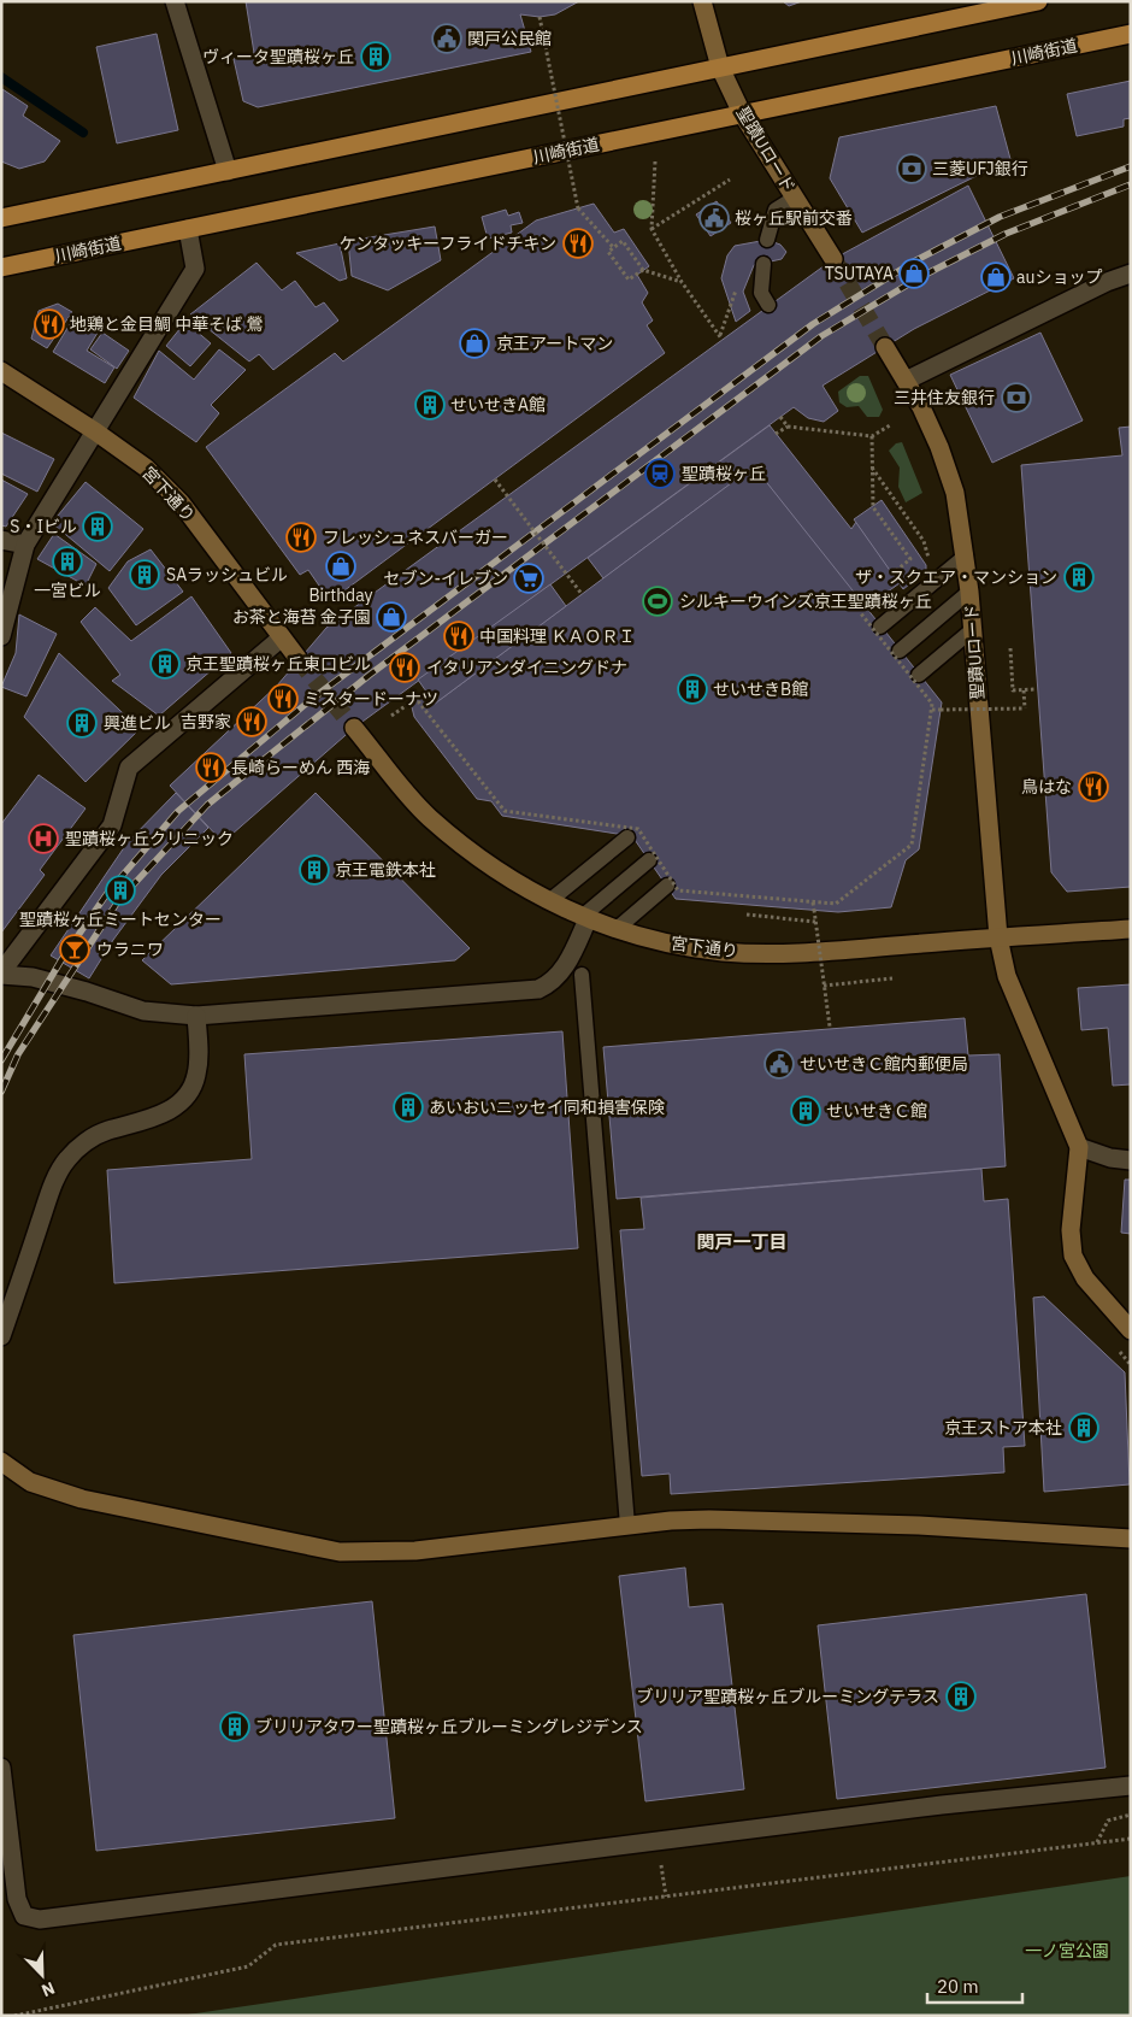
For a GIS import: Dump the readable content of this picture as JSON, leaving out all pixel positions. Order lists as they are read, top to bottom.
{
  "streets": {
    "main road": ["川崎街道"],
    "street": ["聖蹟Uロード", "宮下通り"]
  },
  "crossings": [
    ["川崎街道", "聖蹟Uロード"],
    ["聖蹟Uロード", "宮下通り"]
  ],
  "districts": ["関戸一丁目"],
  "parks": ["一ノ宮公園"],
  "places": {
    "public building": ["関戸公民館", "桜ヶ丘駅前交番", "せいせきＣ館内郵便局"],
    "building": [
      "ヴィータ聖蹟桜ヶ丘",
      "せいせきA館",
      "S・Iビル",
      "一宮ビル",
      "SAラッシュビル",
      "ザ・スクエア・マンション",
      "京王聖蹟桜ヶ丘東口ビル",
      "せいせきB館",
      "興進ビル",
      "京王電鉄本社",
      "聖蹟桜ヶ丘ミートセンター",
      "あいおいニッセイ同和損害保険",
      "せいせきＣ館",
      "京王ストア本社",
      "ブリリア聖蹟桜ヶ丘ブルーミングテラス",
      "ブリリアタワー聖蹟桜ヶ丘ブルーミングレジデンス"
    ],
    "bank": ["三菱UFJ銀行", "三井住友銀行"],
    "restaurant": [
      "ケンタッキーフライドチキン",
      "地鶏と金目鯛 中華そば 鶯",
      "フレッシュネスバーガー",
      "中国料理 ＫＡＯＲＩ",
      "イタリアンダイニングドナ",
      "ミスタードーナツ",
      "吉野家",
      "長崎らーめん 西海",
      "鳥はな"
    ],
    "shop": [
      "TSUTAYA",
      "auショップ",
      "京王アートマン",
      "Birthday",
      "お茶と海苔 金子園"
    ],
    "station": ["聖蹟桜ヶ丘"],
    "supermarket": ["セブン-イレブン"],
    "sports": ["シルキーウインズ京王聖蹟桜ヶ丘"],
    "hospital": ["聖蹟桜ヶ丘クリニック"],
    "bar": ["ウラニワ"]
  },
  "scale_bar": "20 m",
  "north": "bottom right"
}
